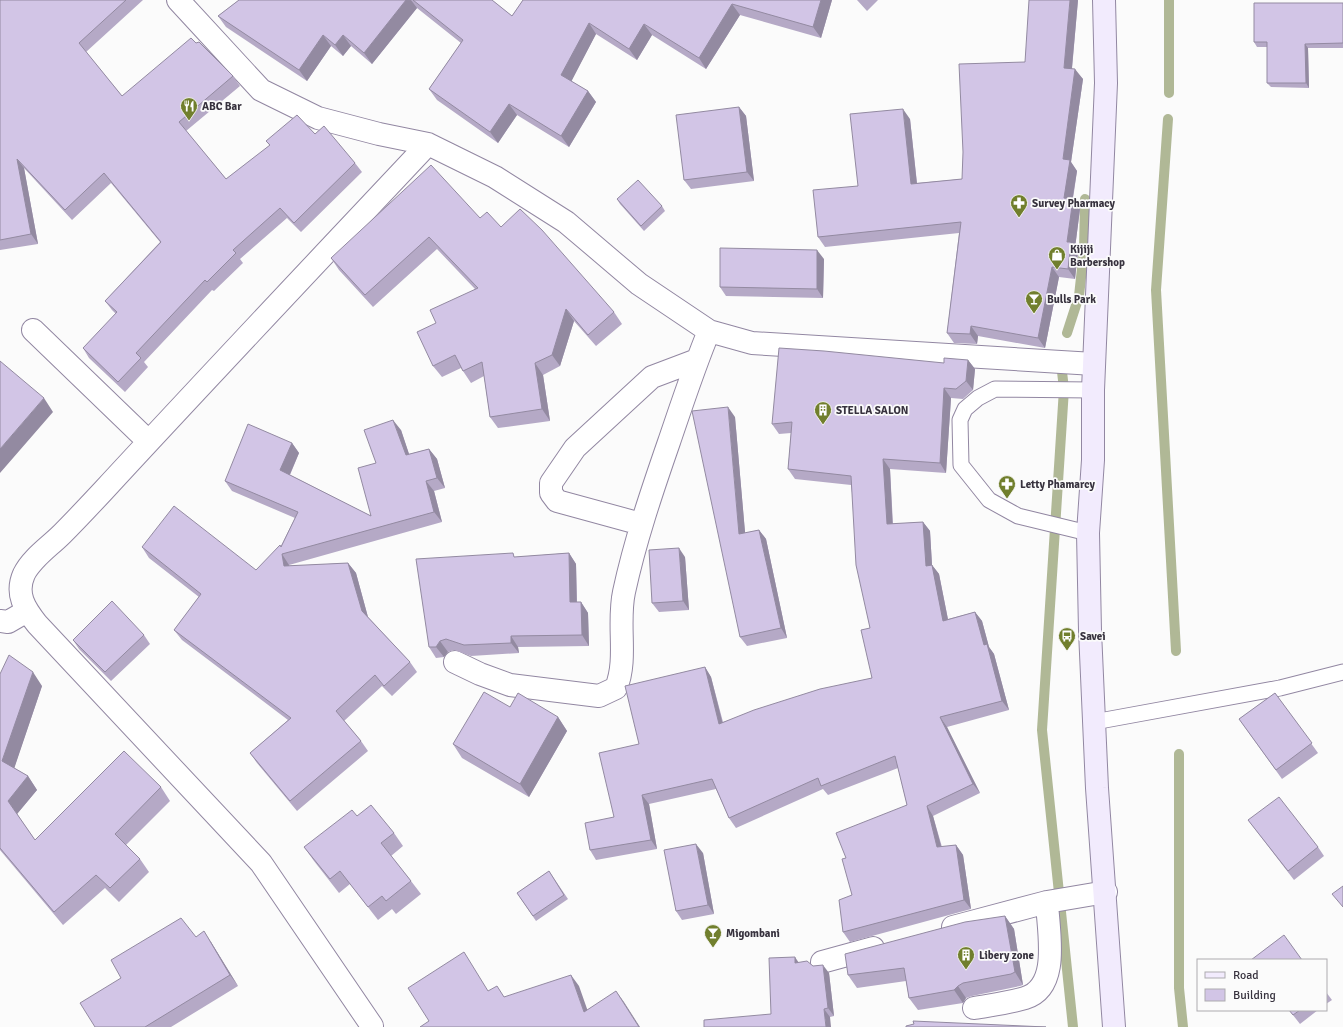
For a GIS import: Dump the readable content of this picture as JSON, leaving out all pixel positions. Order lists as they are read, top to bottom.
{
  "places": {
    "restaurant": ["ABC Bar"],
    "pharmacy": ["Survey Pharmacy", "Letty Phamarcy"],
    "shop": ["Kijiji Barbershop"],
    "bar": ["Bulls Park", "Migombani"],
    "building": ["STELLA SALON", "Libery zone"],
    "bus stop": ["Savei"]
  },
  "legend": ["Road", "Building"]
}
